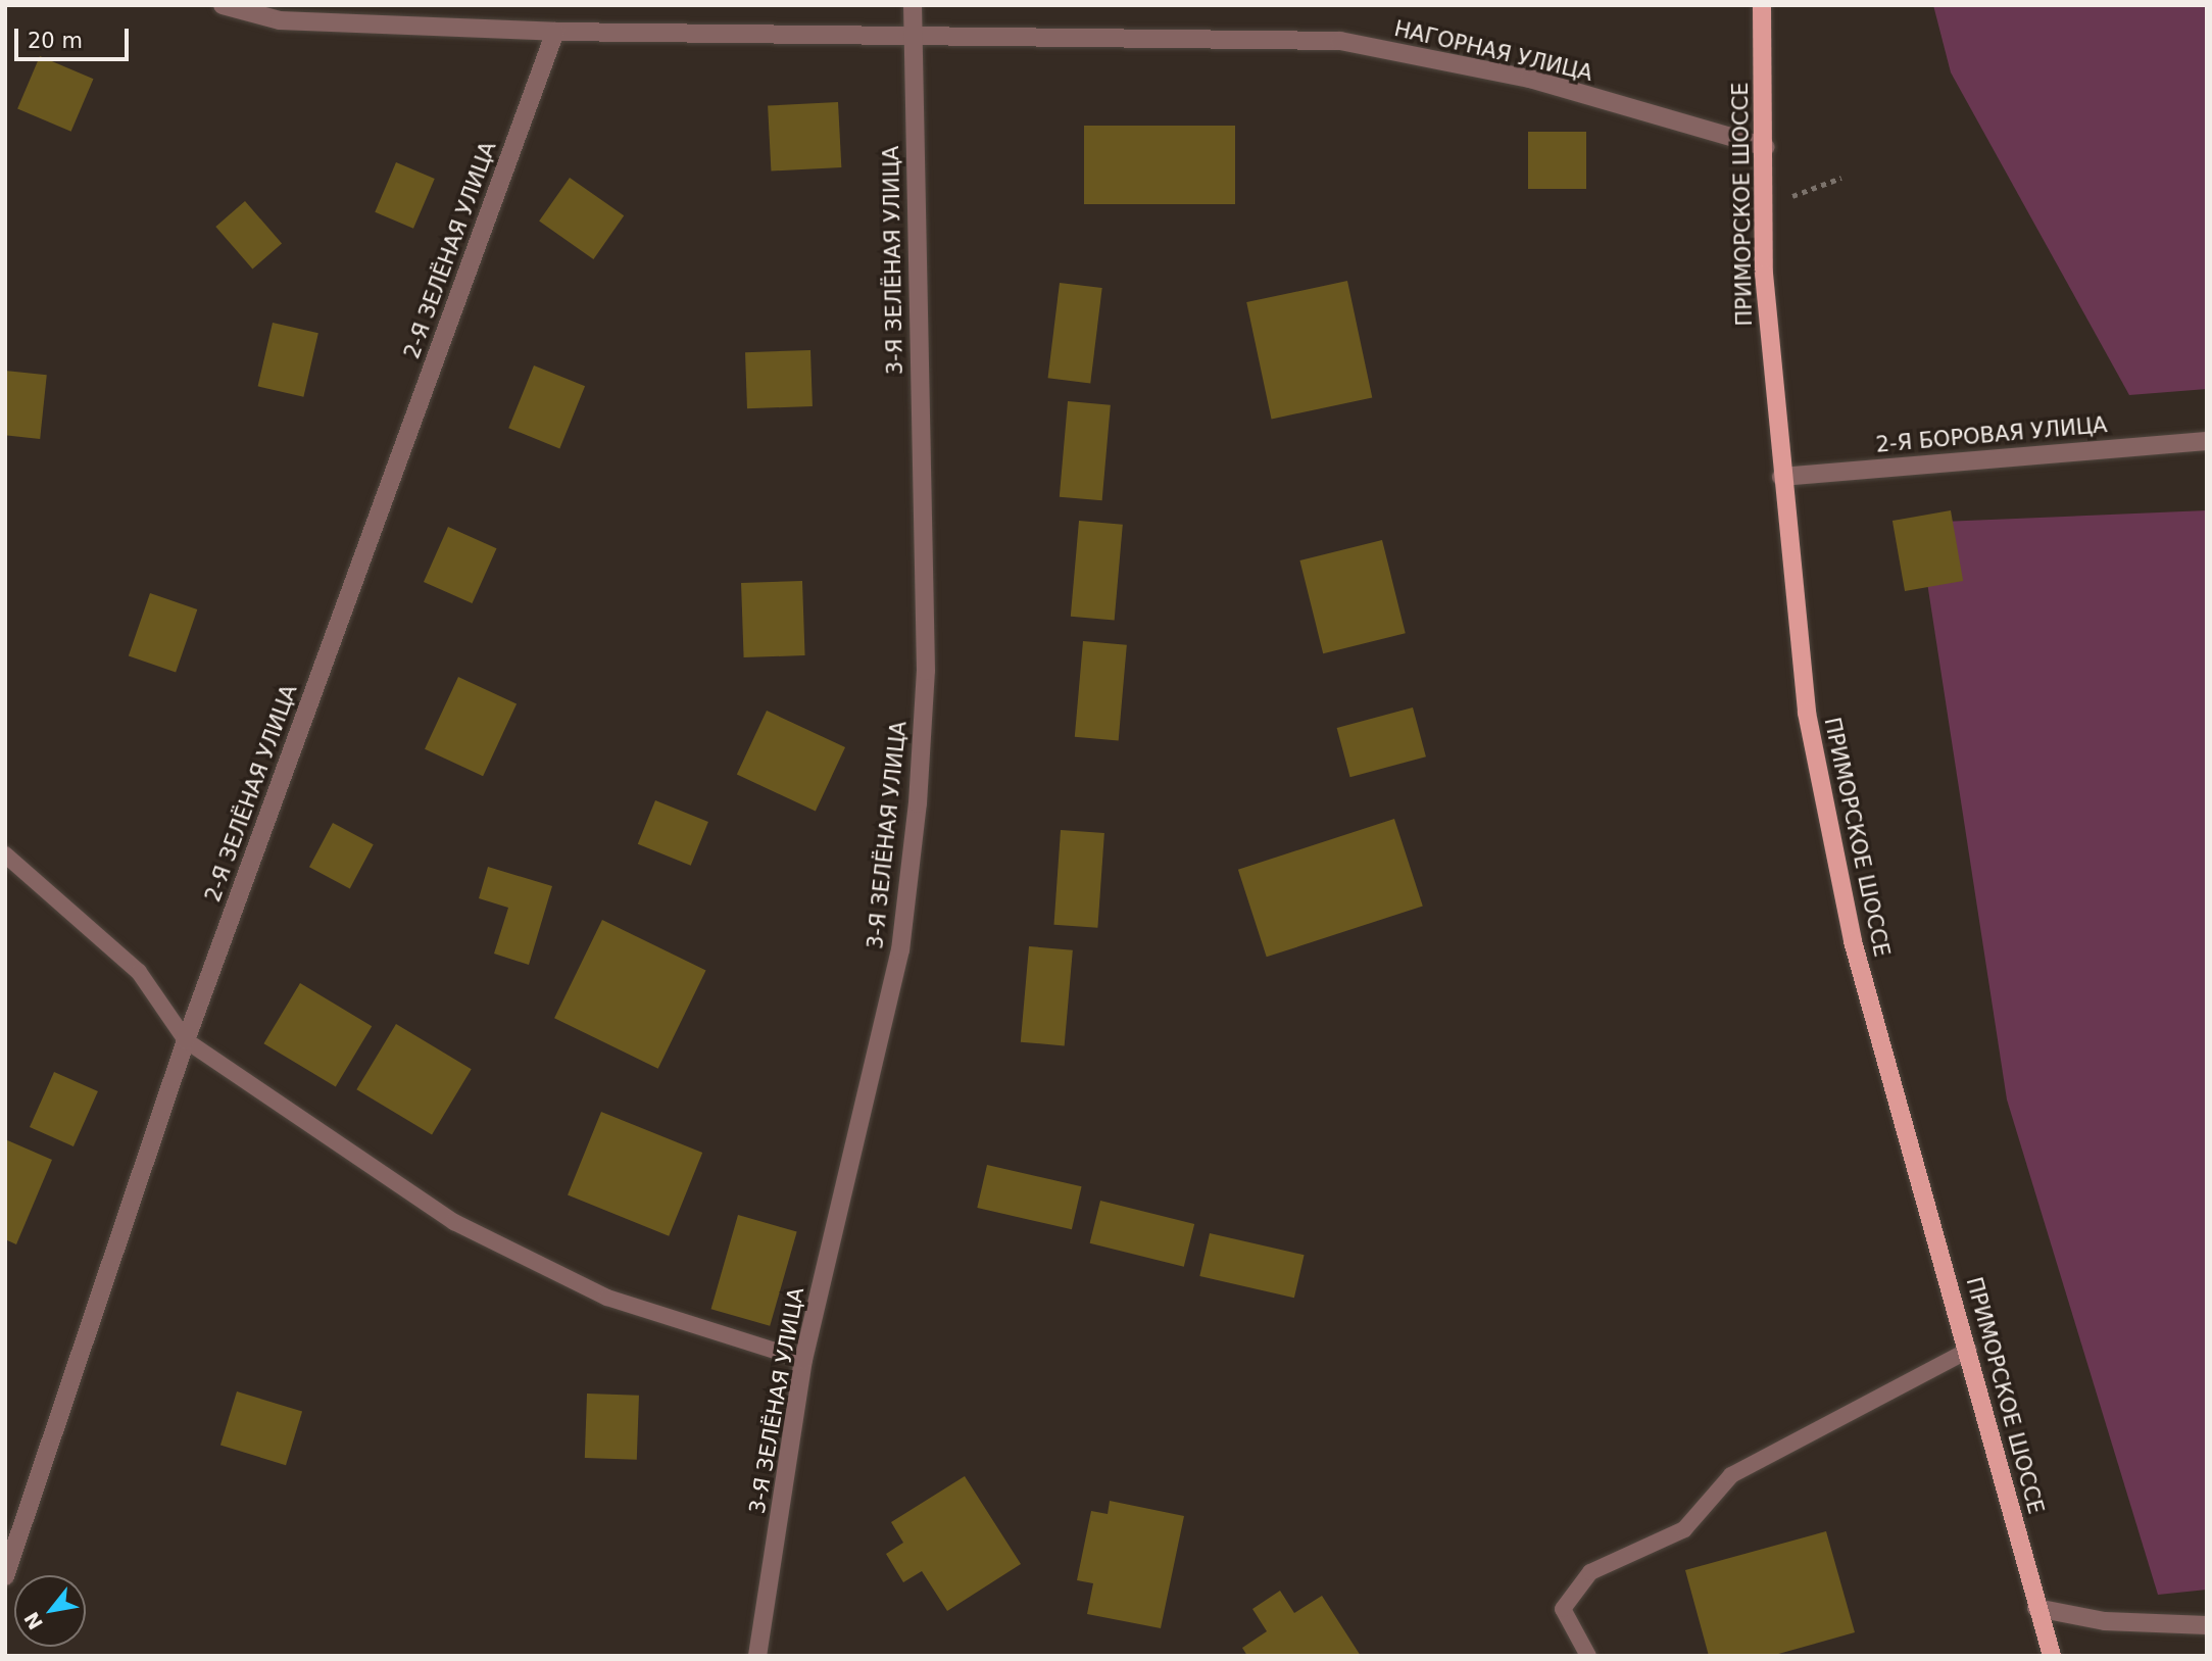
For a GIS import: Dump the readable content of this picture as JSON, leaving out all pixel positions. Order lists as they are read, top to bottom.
{
  "streets": {
    "main road": ["ПРИМОРСКОЕ ШОССЕ"],
    "street": [
      "НАГОРНАЯ УЛИЦА",
      "2-Я ЗЕЛЁНАЯ УЛИЦА",
      "3-Я ЗЕЛЁНАЯ УЛИЦА",
      "2-Я БОРОВАЯ УЛИЦА"
    ]
  },
  "crossings": [
    ["НАГОРНАЯ УЛИЦА", "ПРИМОРСКОЕ ШОССЕ"],
    ["НАГОРНАЯ УЛИЦА", "2-Я ЗЕЛЁНАЯ УЛИЦА"],
    ["НАГОРНАЯ УЛИЦА", "3-Я ЗЕЛЁНАЯ УЛИЦА"],
    ["ПРИМОРСКОЕ ШОССЕ", "2-Я БОРОВАЯ УЛИЦА"]
  ],
  "scale_bar": "20 m",
  "north": "bottom left"
}
